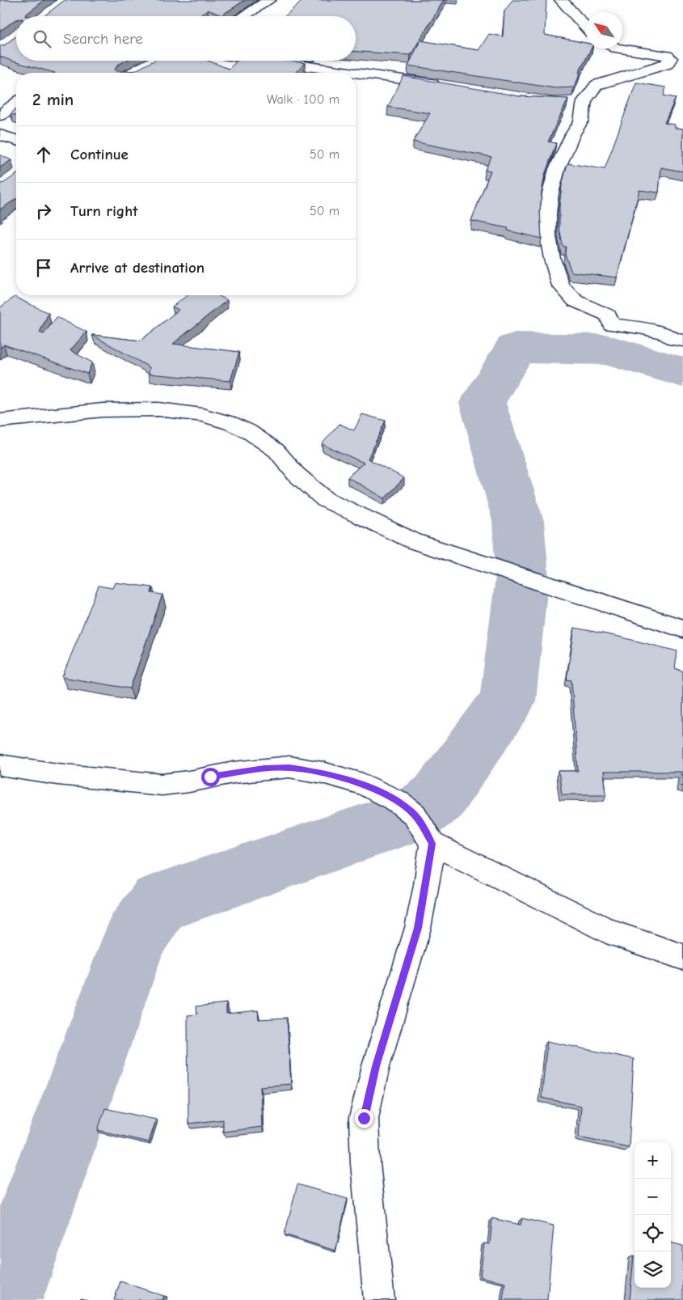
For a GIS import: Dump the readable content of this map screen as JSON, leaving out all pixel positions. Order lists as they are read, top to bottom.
{
  "north": "top left",
  "page": {
    "search": "Search here",
    "heading": ["2 min", "Walk · 100 m"],
    "list": [
      ["Continue", "50 m"],
      ["Turn right", "50 m"],
      "Arrive at destination"
    ],
    "map_buttons": ["+", "−"]
  }
}
